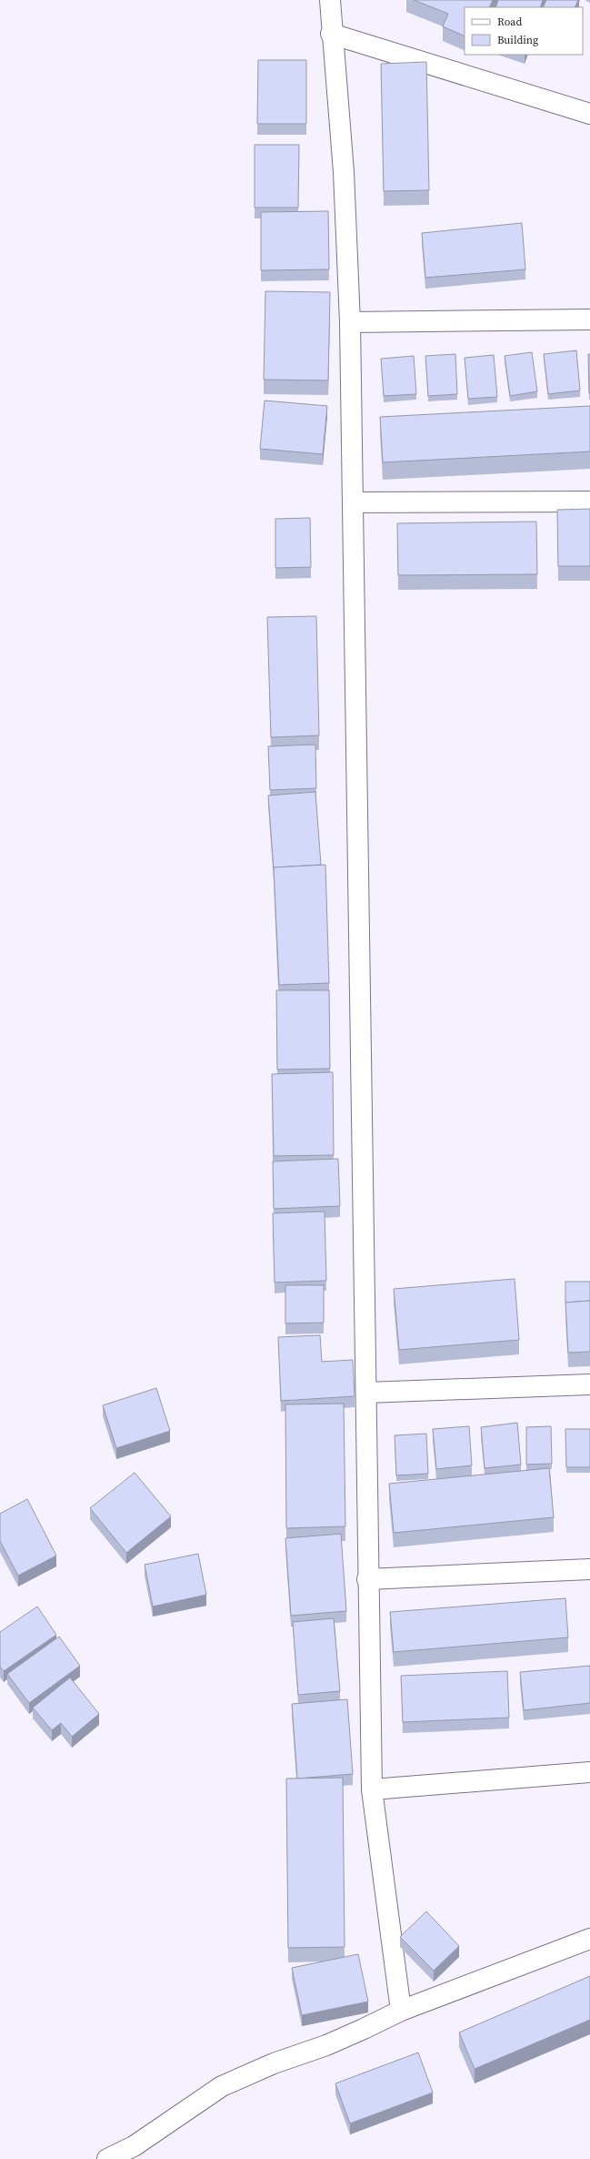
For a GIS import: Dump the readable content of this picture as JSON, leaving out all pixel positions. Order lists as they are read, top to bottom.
{
  "legend": ["Road", "Building"]
}
